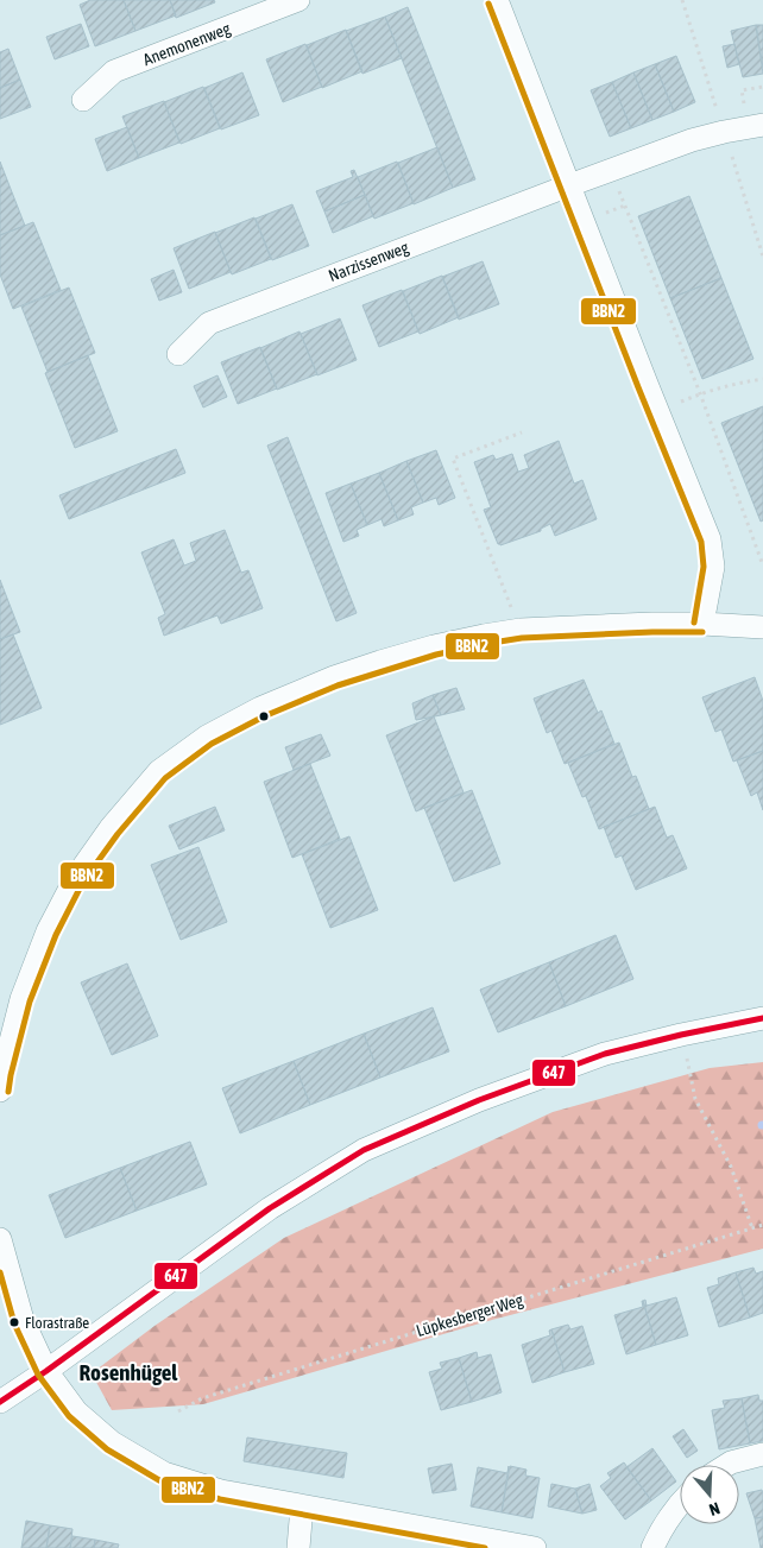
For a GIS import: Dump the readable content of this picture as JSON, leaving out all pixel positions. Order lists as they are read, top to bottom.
{
  "streets": {
    "street": ["Anemonenweg", "Narzissenweg"],
    "path": ["Lüpkesberger Weg"]
  },
  "districts": ["Rosenhügel"],
  "places": ["Florastraße"],
  "lines": ["transit line BBN2", "transit line 647"],
  "north": "bottom"
}
